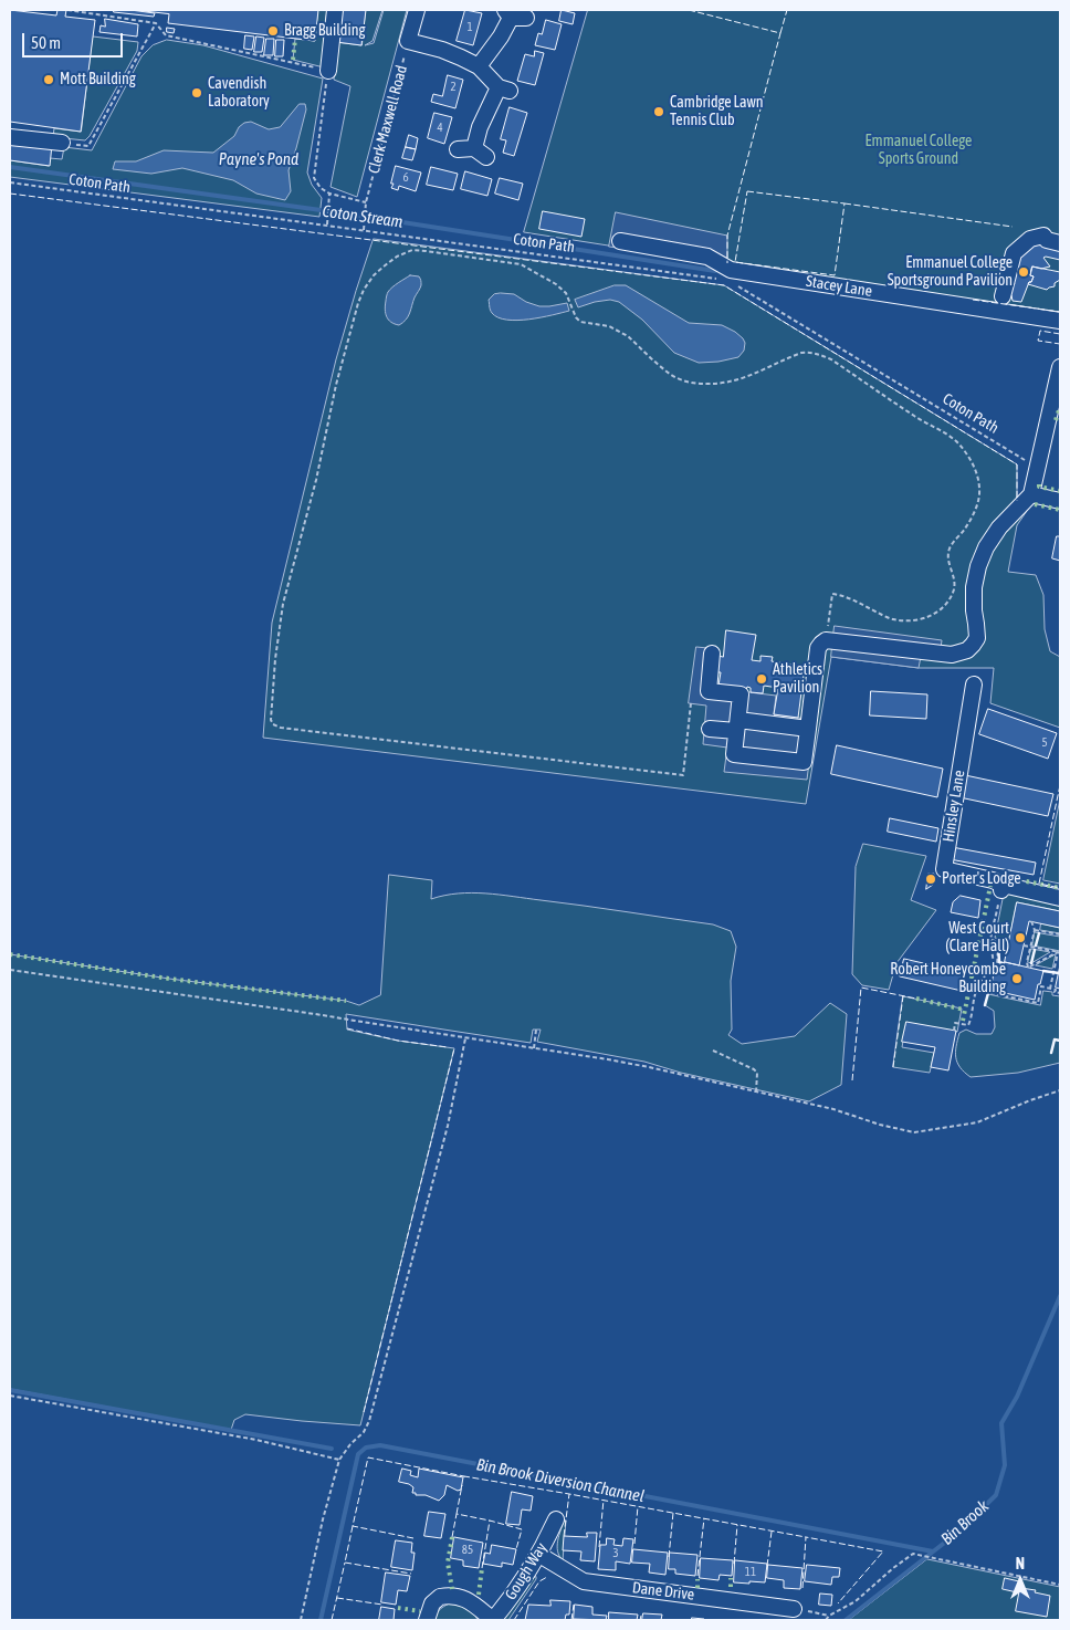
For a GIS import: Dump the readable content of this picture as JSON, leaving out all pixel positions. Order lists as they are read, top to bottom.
{
  "streets": {
    "street": [
      "Stacey Lane",
      "Hinsley Lane",
      "Gough Way",
      "Dane Drive"
    ],
    "path": ["Clerk Maxwell Road", "Coton Path"]
  },
  "crossings": [
    ["Clerk Maxwell Road", "Coton Path"],
    ["Gough Way", "Dane Drive"]
  ],
  "water": [
    "Payne's Pond",
    "Coton Stream",
    "Bin Brook Diversion Channel",
    "Bin Brook"
  ],
  "parks": ["Emmanuel College Sports Ground"],
  "places": [
    "Bragg Building",
    "Mott Building",
    "Cavendish Laboratory",
    "Cambridge Lawn Tennis Club",
    "Emmanuel College Sportsground Pavilion",
    "Athletics Pavilion",
    "Porter's Lodge",
    "West Court (Clare Hall)",
    "Robert Honeycombe Building"
  ],
  "house_numbers": [
    "1",
    "2",
    "4",
    "6",
    "5",
    "85",
    "3",
    "11"
  ],
  "scale_bar": "50 m",
  "north": "top"
}
